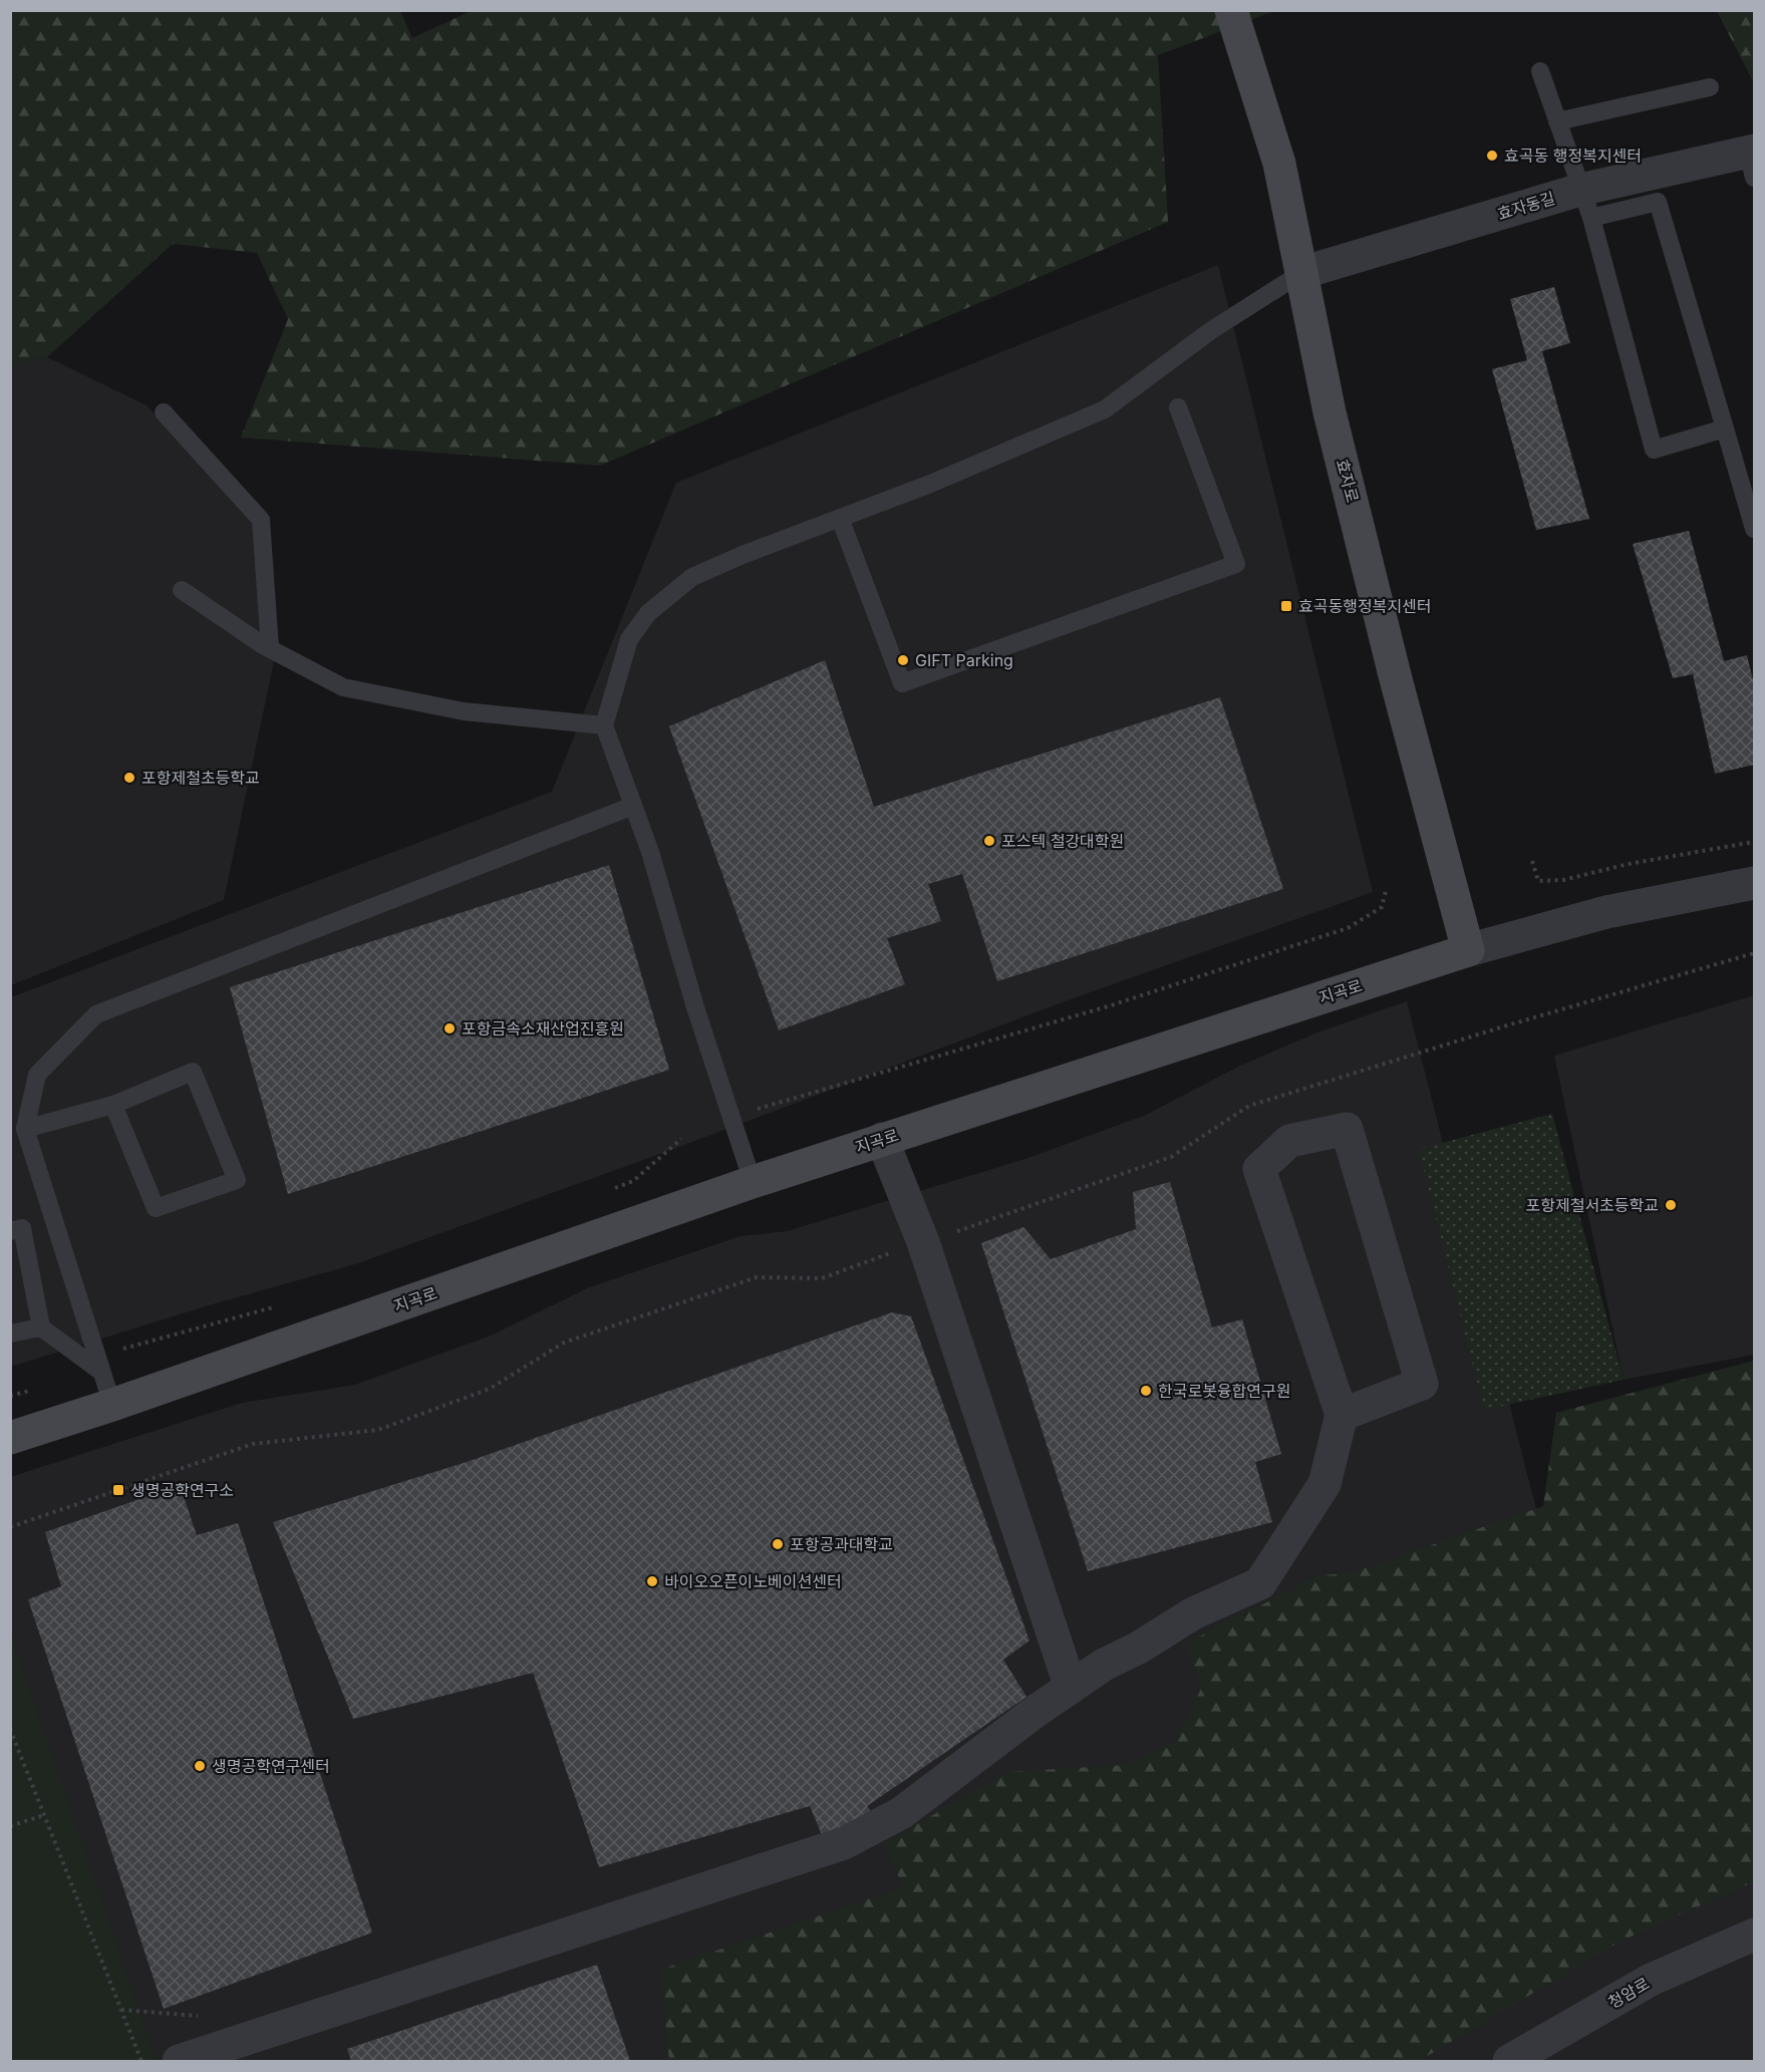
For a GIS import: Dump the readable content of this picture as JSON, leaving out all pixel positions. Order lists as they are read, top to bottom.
{
  "streets": {
    "street": [
      "효자동길",
      "효자로",
      "지곡로",
      "청암로"
    ]
  },
  "crossings": [
    ["효자동길", "효자로"],
    ["효자로", "지곡로"]
  ],
  "places": {
    "other": [
      "효곡동 행정복지센터",
      "GIFT Parking",
      "포항제철초등학교",
      "포스텍 철강대학원",
      "포항금속소재산업진흥원",
      "포항제철서초등학교",
      "한국로봇융합연구원",
      "포항공과대학교",
      "바이오오픈이노베이션센터",
      "생명공학연구센터"
    ],
    "transit": ["효곡동행정복지센터", "생명공학연구소"]
  }
}
